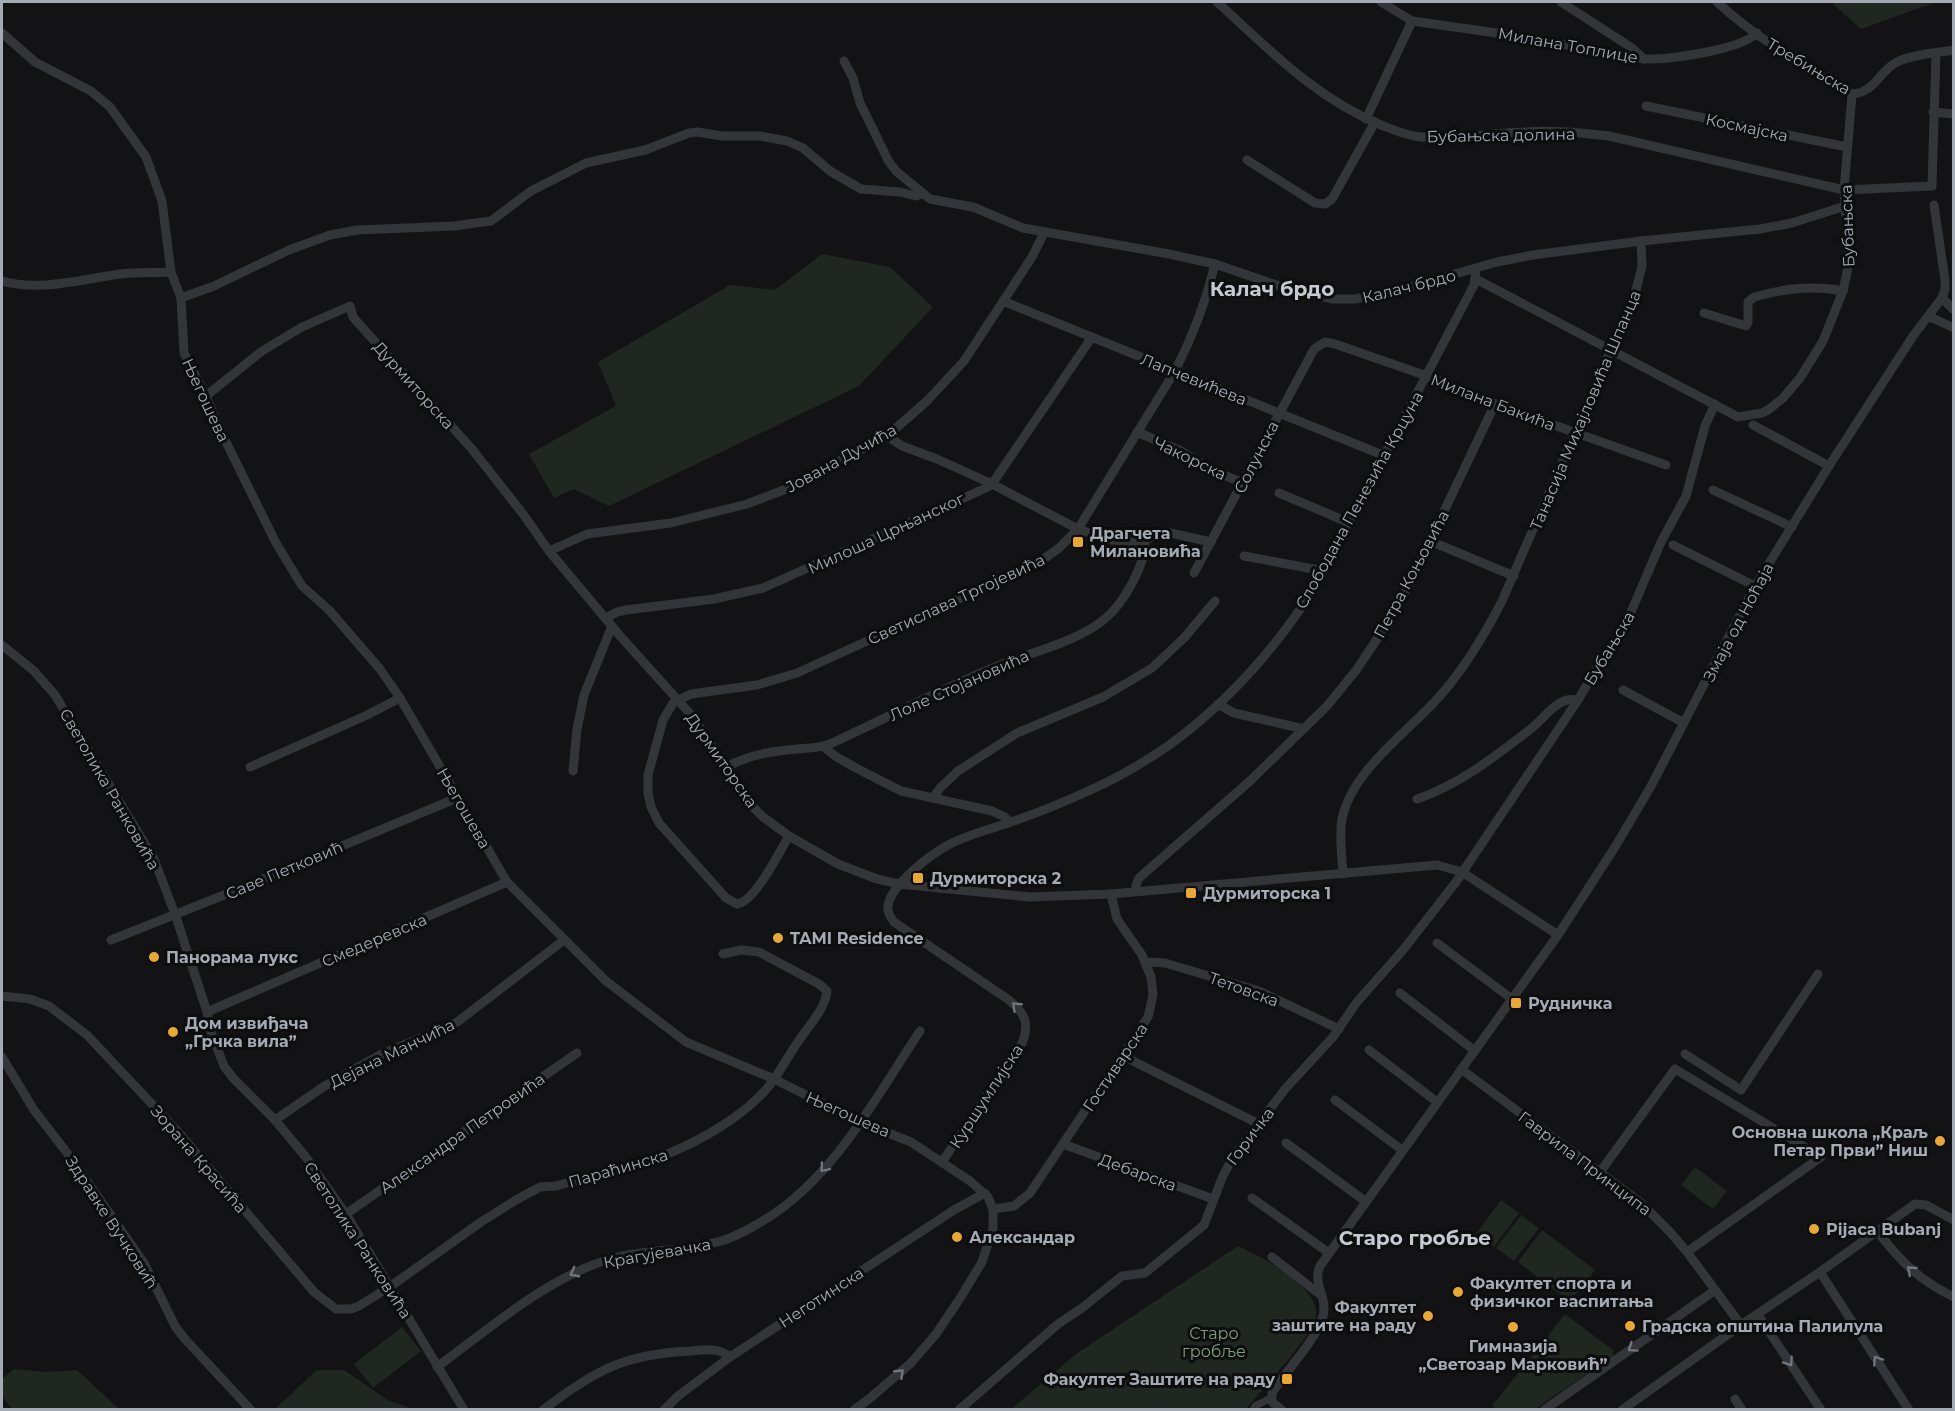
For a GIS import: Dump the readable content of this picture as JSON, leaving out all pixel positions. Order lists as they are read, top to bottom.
{
  "streets": {
    "street": [
      "Милана Топлице",
      "Требињска",
      "Космајска",
      "Бубањска долина",
      "Бубањска",
      "Калач брдо",
      "Лапчевићева",
      "Дурмиторска",
      "Његошева",
      "Милана Бакића",
      "Танасија Михајловића Шпанца",
      "Солунска",
      "Јована Дучића",
      "Чакорска",
      "Слободана Пенезића Крцуна",
      "Милоша Црњанског",
      "Петра Коњовића",
      "Светислава Тргојевића",
      "Змаја од Ноћаја",
      "Лоле Стојановића",
      "Светолика Ранковића",
      "Саве Петковић",
      "Смедеревска",
      "Тетовска",
      "Дејана Манчића",
      "Гостиварска",
      "Куршумлијска",
      "Александра Петровића",
      "Горичка",
      "Зорана Красића",
      "Гаврила Принципа",
      "Параћинска",
      "Дебарска",
      "Здравке Вучковић",
      "Крагујевачка",
      "Неготинска"
    ]
  },
  "crossings": [
    ["Милана Топлице", "Требињска"],
    ["Требињска", "Бубањска"],
    ["Космајска", "Бубањска"],
    ["Бубањска долина", "Бубањска"],
    ["Бубањска", "Калач брдо"],
    ["Бубањска", "Дурмиторска"],
    ["Бубањска", "Горичка"],
    ["Калач брдо", "Танасија Михајловића Шпанца"],
    ["Калач брдо", "Јована Дучића"],
    ["Калач брдо", "Слободана Пенезића Крцуна"],
    ["Калач брдо", "Светислава Тргојевића"],
    ["Лапчевићева", "Солунска"],
    ["Лапчевићева", "Јована Дучића"],
    ["Лапчевићева", "Слободана Пенезића Крцуна"],
    ["Лапчевићева", "Светислава Тргојевића"],
    ["Дурмиторска", "Његошева"],
    ["Дурмиторска", "Танасија Михајловића Шпанца"],
    ["Дурмиторска", "Јована Дучића"],
    ["Дурмиторска", "Слободана Пенезића Крцуна"],
    ["Дурмиторска", "Милоша Црњанског"],
    ["Дурмиторска", "Петра Коњовића"],
    ["Дурмиторска", "Светислава Тргојевића"],
    ["Дурмиторска", "Змаја од Ноћаја"],
    ["Дурмиторска", "Лоле Стојановића"],
    ["Дурмиторска", "Гостиварска"],
    ["Дурмиторска", "Куршумлијска"],
    ["Дурмиторска", "Горичка"],
    ["Његошева", "Саве Петковић"],
    ["Његошева", "Смедеревска"],
    ["Његошева", "Дејана Манчића"],
    ["Његошева", "Гостиварска"],
    ["Његошева", "Куршумлијска"],
    ["Његошева", "Параћинска"],
    ["Његошева", "Крагујевачка"],
    ["Његошева", "Неготинска"],
    ["Милана Бакића", "Танасија Михајловића Шпанца"],
    ["Милана Бакића", "Солунска"],
    ["Милана Бакића", "Слободана Пенезића Крцуна"],
    ["Милана Бакића", "Петра Коњовића"],
    ["Солунска", "Чакорска"],
    ["Чакорска", "Светислава Тргојевића"],
    ["Слободана Пенезића Крцуна", "Куршумлијска"],
    ["Светолика Ранковића", "Саве Петковић"],
    ["Светолика Ранковића", "Смедеревска"],
    ["Светолика Ранковића", "Дејана Манчића"],
    ["Светолика Ранковића", "Александра Петровића"],
    ["Светолика Ранковића", "Зорана Красића"],
    ["Светолика Ранковића", "Параћинска"],
    ["Светолика Ранковића", "Крагујевачка"],
    ["Тетовска", "Гостиварска"],
    ["Тетовска", "Горичка"],
    ["Гостиварска", "Дебарска"],
    ["Горичка", "Дебарска"],
    ["Зорана Красића", "Параћинска"]
  ],
  "one_way": ["Крагујевачка"],
  "districts": ["Калач брдо", "Старо гробље"],
  "parks": ["Старо гробље"],
  "places": {
    "transit": [
      "Драгчета Милановића",
      "Дурмиторска 2",
      "Дурмиторска 1",
      "Рудничка",
      "Факултет Заштите на раду"
    ],
    "other": [
      "TAMI Residence",
      "Панорама лукс",
      "Дом извиђача „Грчка вила”",
      "Основна школа „Краљ Петар Први” Ниш",
      "Pijaca Bubanj",
      "Александар",
      "Факултет спорта и физичког васпитања",
      "Факултет заштите на раду",
      "Градска општина Палилула",
      "Гимназија „Светозар Марковић”"
    ]
  }
}
